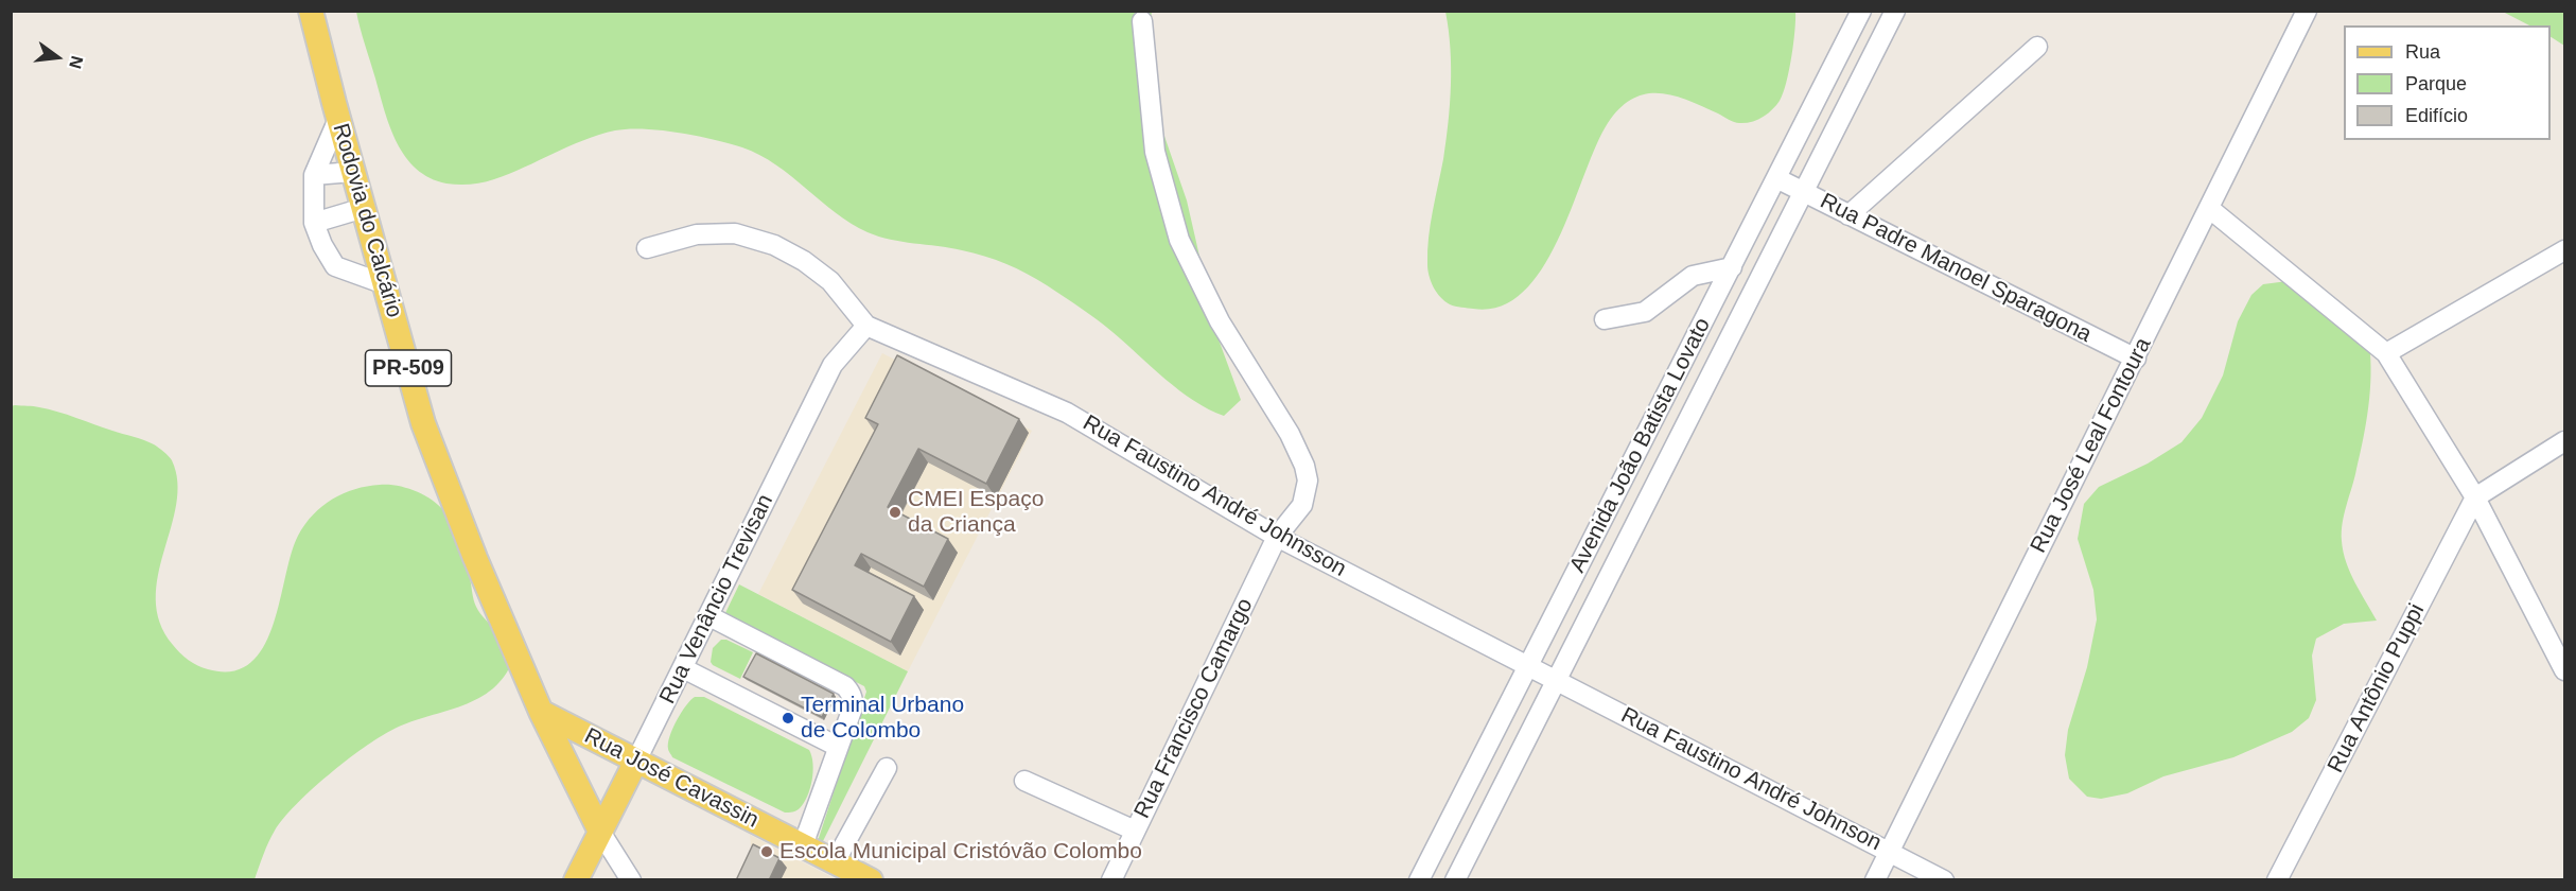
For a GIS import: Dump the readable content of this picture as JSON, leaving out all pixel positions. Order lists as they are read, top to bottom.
{
  "streets": {
    "main road": [
      "Rodovia do Calcário",
      "PR-509",
      "Rua Venâncio Trevisan",
      "Rua José Cavassin"
    ],
    "street": [
      "Rua Padre Manoel Sparagona",
      "Avenida João Batista Lovato",
      "Rua José Leal Fontoura",
      "Rua Faustino André Johnsson",
      "Rua Antônio Puppi",
      "Rua Francisco Camargo",
      "Rua Faustino André Johnson"
    ]
  },
  "crossings": [
    ["Rodovia do Calcário", "PR-509"],
    ["Rodovia do Calcário", "Rua José Cavassin"],
    ["Rua Padre Manoel Sparagona", "Avenida João Batista Lovato"],
    ["Rua Padre Manoel Sparagona", "Rua José Leal Fontoura"],
    ["PR-509", "Rua Venâncio Trevisan"],
    ["PR-509", "Rua José Cavassin"],
    ["Avenida João Batista Lovato", "Rua Faustino André Johnsson"],
    ["Avenida João Batista Lovato", "Rua Faustino André Johnson"],
    ["Rua José Leal Fontoura", "Rua Faustino André Johnson"],
    ["Rua Faustino André Johnsson", "Rua Venâncio Trevisan"],
    ["Rua Faustino André Johnsson", "Rua Francisco Camargo"],
    ["Rua Faustino André Johnsson", "Rua Faustino André Johnson"],
    ["Rua Venâncio Trevisan", "Rua José Cavassin"]
  ],
  "places": ["CMEI Espaço da Criança", "Terminal Urbano de Colombo", "Escola Municipal Cristóvão Colombo"],
  "legend": ["Rua", "Parque", "Edifício"],
  "north": "right"
}
